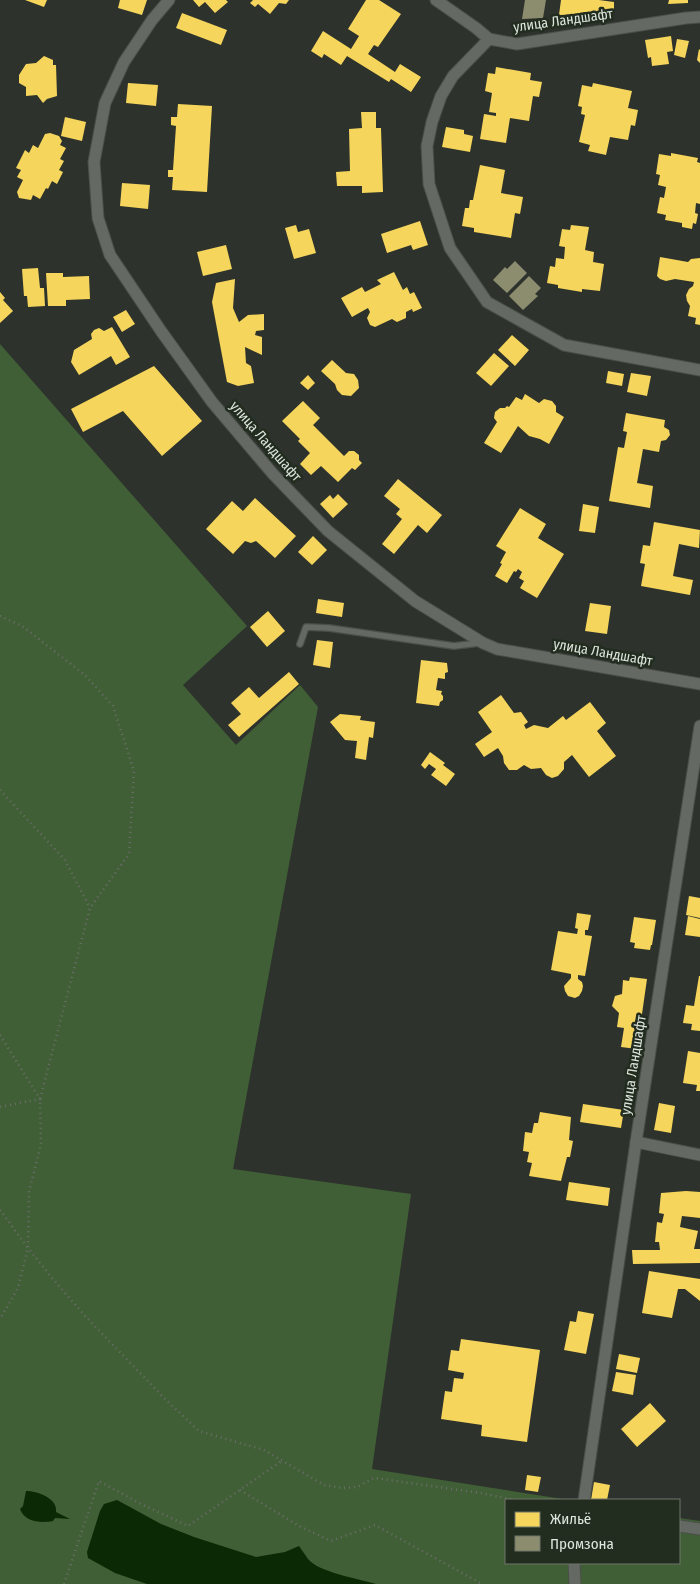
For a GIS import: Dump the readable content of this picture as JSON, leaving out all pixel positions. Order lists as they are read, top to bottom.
{
  "streets": {
    "street": ["улица Ландшафт"]
  },
  "legend": ["Жильё", "Промзона"]
}
